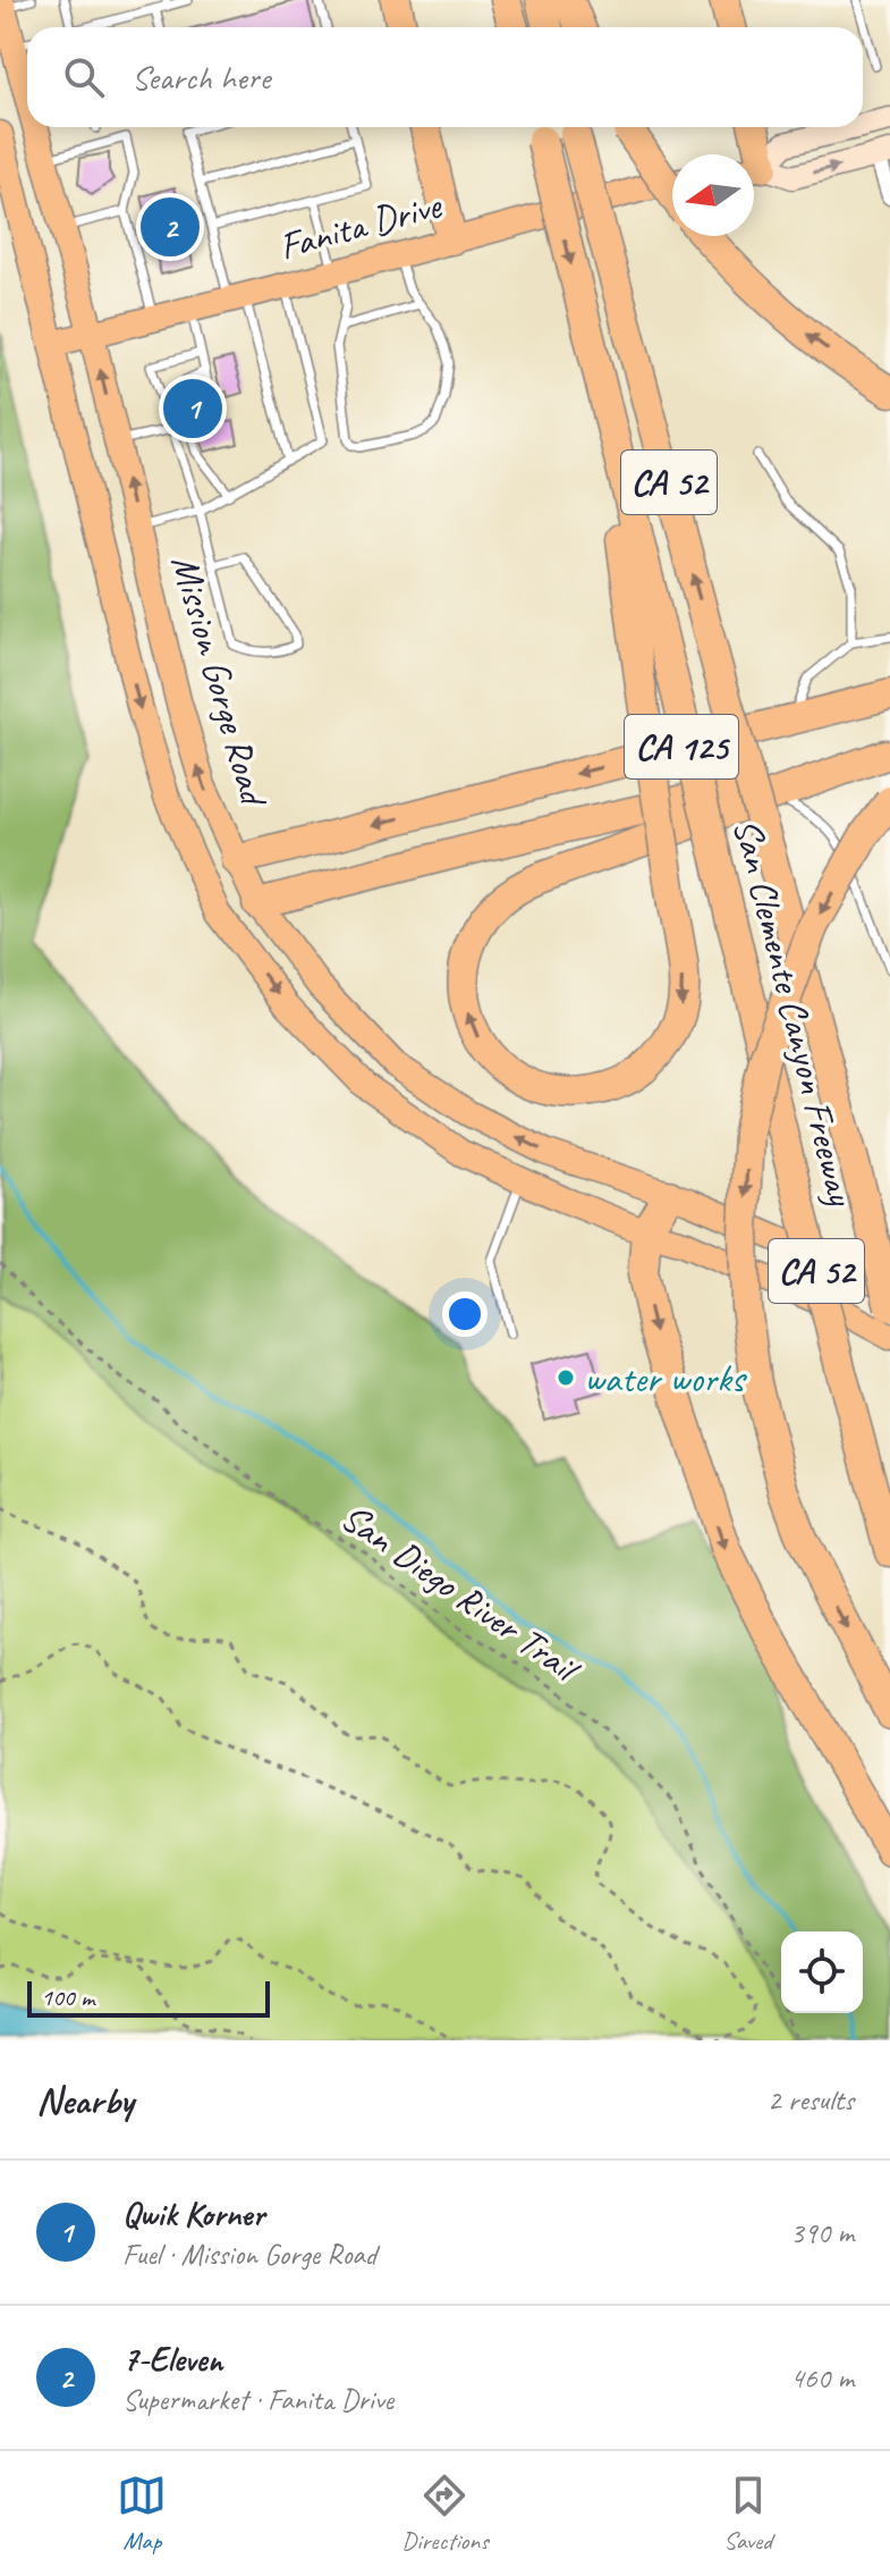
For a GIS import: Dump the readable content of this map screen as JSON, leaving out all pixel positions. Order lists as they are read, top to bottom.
{
  "streets": {
    "highway": ["CA 52", "CA 125", "San Clemente Canyon Freeway"],
    "main road": ["Fanita Drive", "Mission Gorge Road"],
    "path": ["San Diego River Trail"]
  },
  "crossings": [
    ["Fanita Drive", "Mission Gorge Road"],
    ["Mission Gorge Road", "CA 125"]
  ],
  "places": ["water works"],
  "scale_bar": "100 m",
  "north": "left",
  "page": {
    "search": "Search here",
    "pins": ["2", "1"],
    "scale": "100 m",
    "heading": ["Nearby", "2 results"],
    "list": [
      {
        "mark": "1",
        "name": "Qwik Korner",
        "note": "Fuel · Mission Gorge Road",
        "value": "390 m"
      },
      {
        "mark": "2",
        "name": "7-Eleven",
        "note": "Supermarket · Fanita Drive",
        "value": "460 m"
      }
    ],
    "nav": ["Map", "Directions", "Saved"]
  }
}
